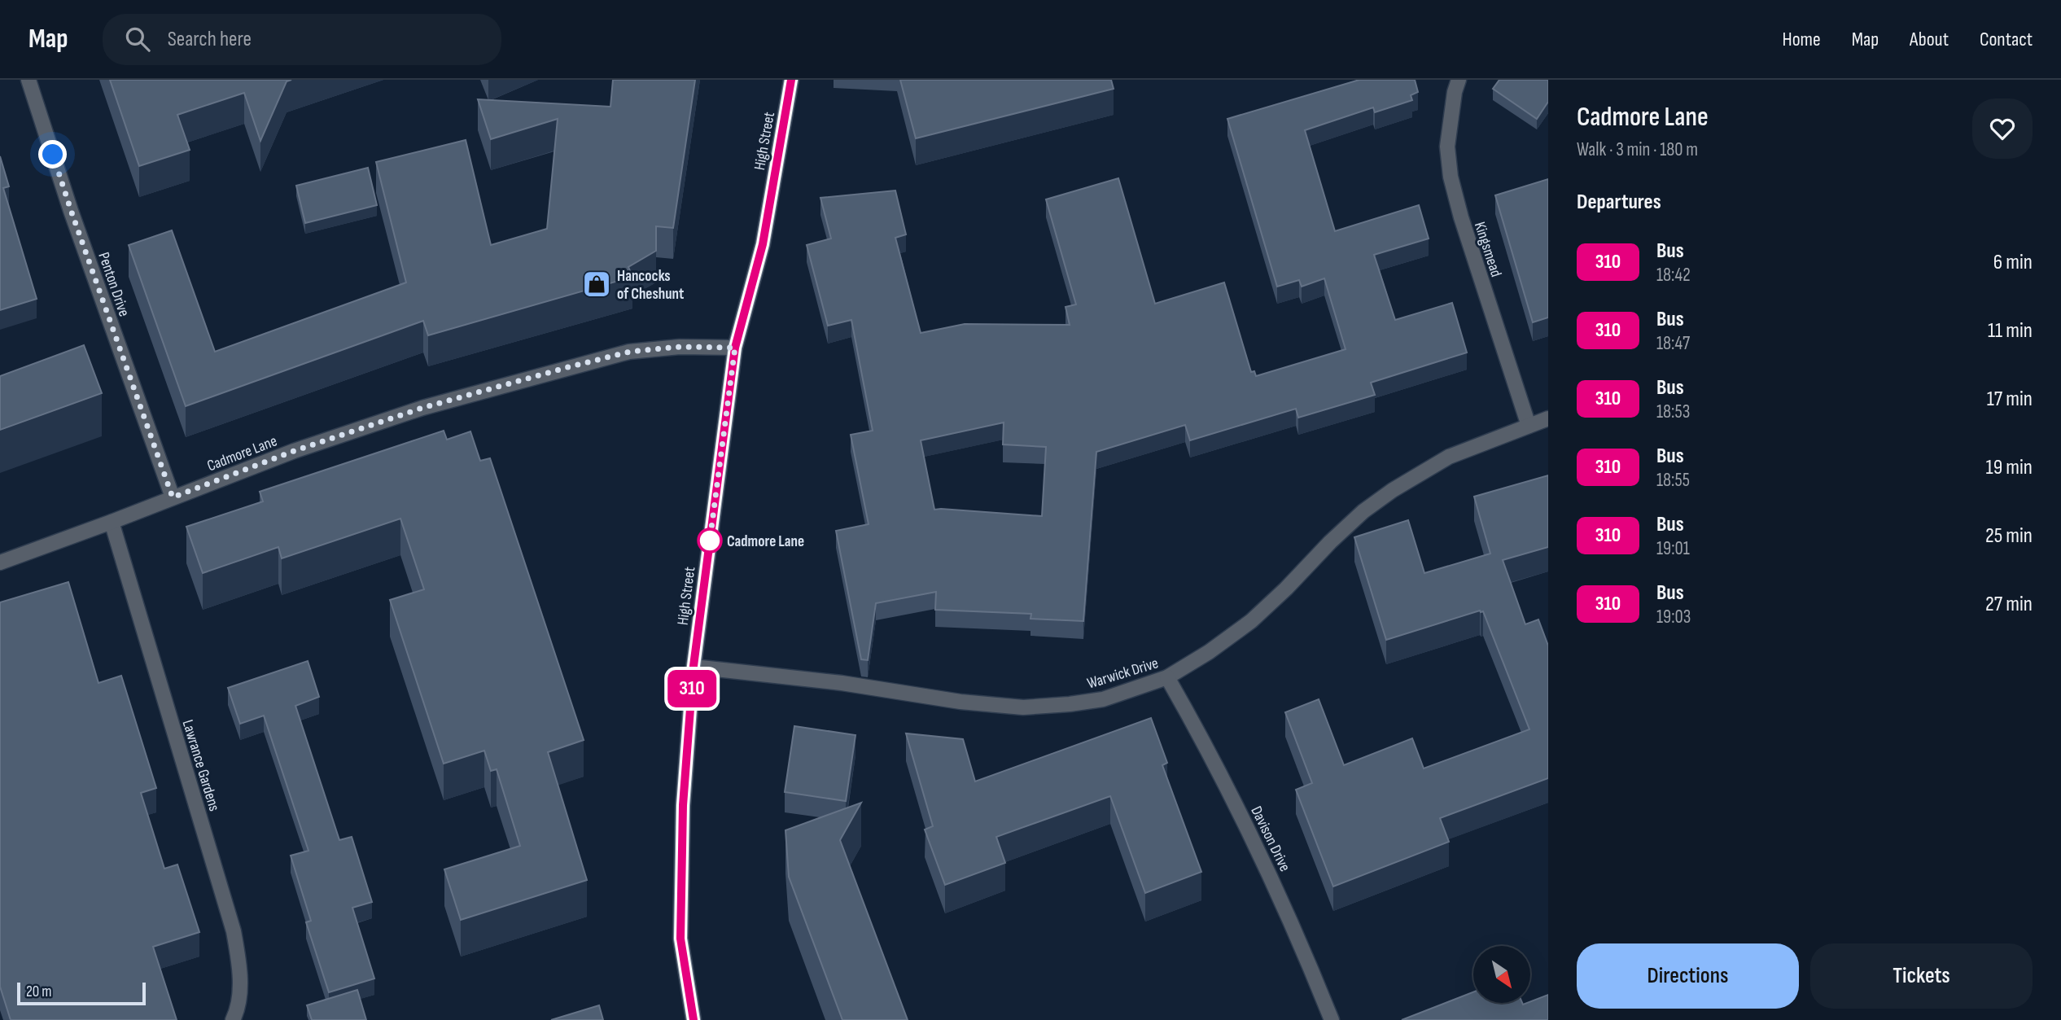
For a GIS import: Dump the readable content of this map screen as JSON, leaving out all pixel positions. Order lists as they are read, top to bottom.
{
  "streets": {
    "main road": ["High Street"],
    "street": [
      "Kingsmead",
      "Penton Drive",
      "Cadmore Lane",
      "Warwick Drive",
      "Lawrance Gardens",
      "Davison Drive"
    ]
  },
  "crossings": [
    ["High Street", "Cadmore Lane"],
    ["High Street", "Warwick Drive"],
    ["Kingsmead", "Warwick Drive"],
    ["Penton Drive", "Cadmore Lane"],
    ["Cadmore Lane", "Lawrance Gardens"],
    ["Warwick Drive", "Davison Drive"]
  ],
  "places": {
    "shop": ["Hancocks of Cheshunt"],
    "other": ["Cadmore Lane"]
  },
  "lines": ["bus line 310"],
  "scale_bar": "20 m",
  "north": "bottom right",
  "page": {
    "header": "Map",
    "search": "Search here",
    "nav": [
      "Home",
      "Map",
      "About",
      "Contact"
    ],
    "on_map": "310",
    "heading": [
      ["Cadmore Lane", "Walk · 3 min · 180 m"],
      "Departures"
    ],
    "list": [
      {
        "mark": "310",
        "name": "Bus",
        "note": "18:42",
        "value": "6 min"
      },
      {
        "mark": "310",
        "name": "Bus",
        "note": "18:47",
        "value": "11 min"
      },
      {
        "mark": "310",
        "name": "Bus",
        "note": "18:53",
        "value": "17 min"
      },
      {
        "mark": "310",
        "name": "Bus",
        "note": "18:55",
        "value": "19 min"
      },
      {
        "mark": "310",
        "name": "Bus",
        "note": "19:01",
        "value": "25 min"
      },
      {
        "mark": "310",
        "name": "Bus",
        "note": "19:03",
        "value": "27 min"
      }
    ],
    "buttons": ["Directions", "Tickets"],
    "scale": "20 m"
  }
}
